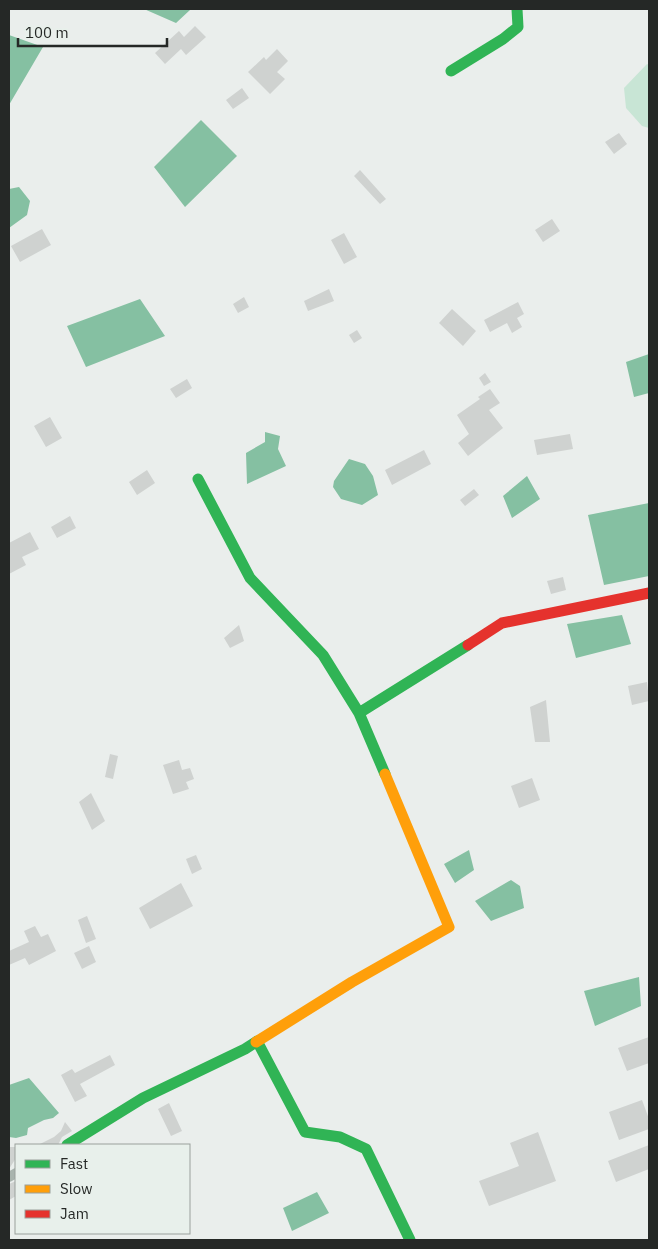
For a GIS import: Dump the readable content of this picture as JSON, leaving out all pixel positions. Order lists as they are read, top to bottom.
{
  "legend": ["Fast", "Slow", "Jam"],
  "scale_bar": "100 m"
}
